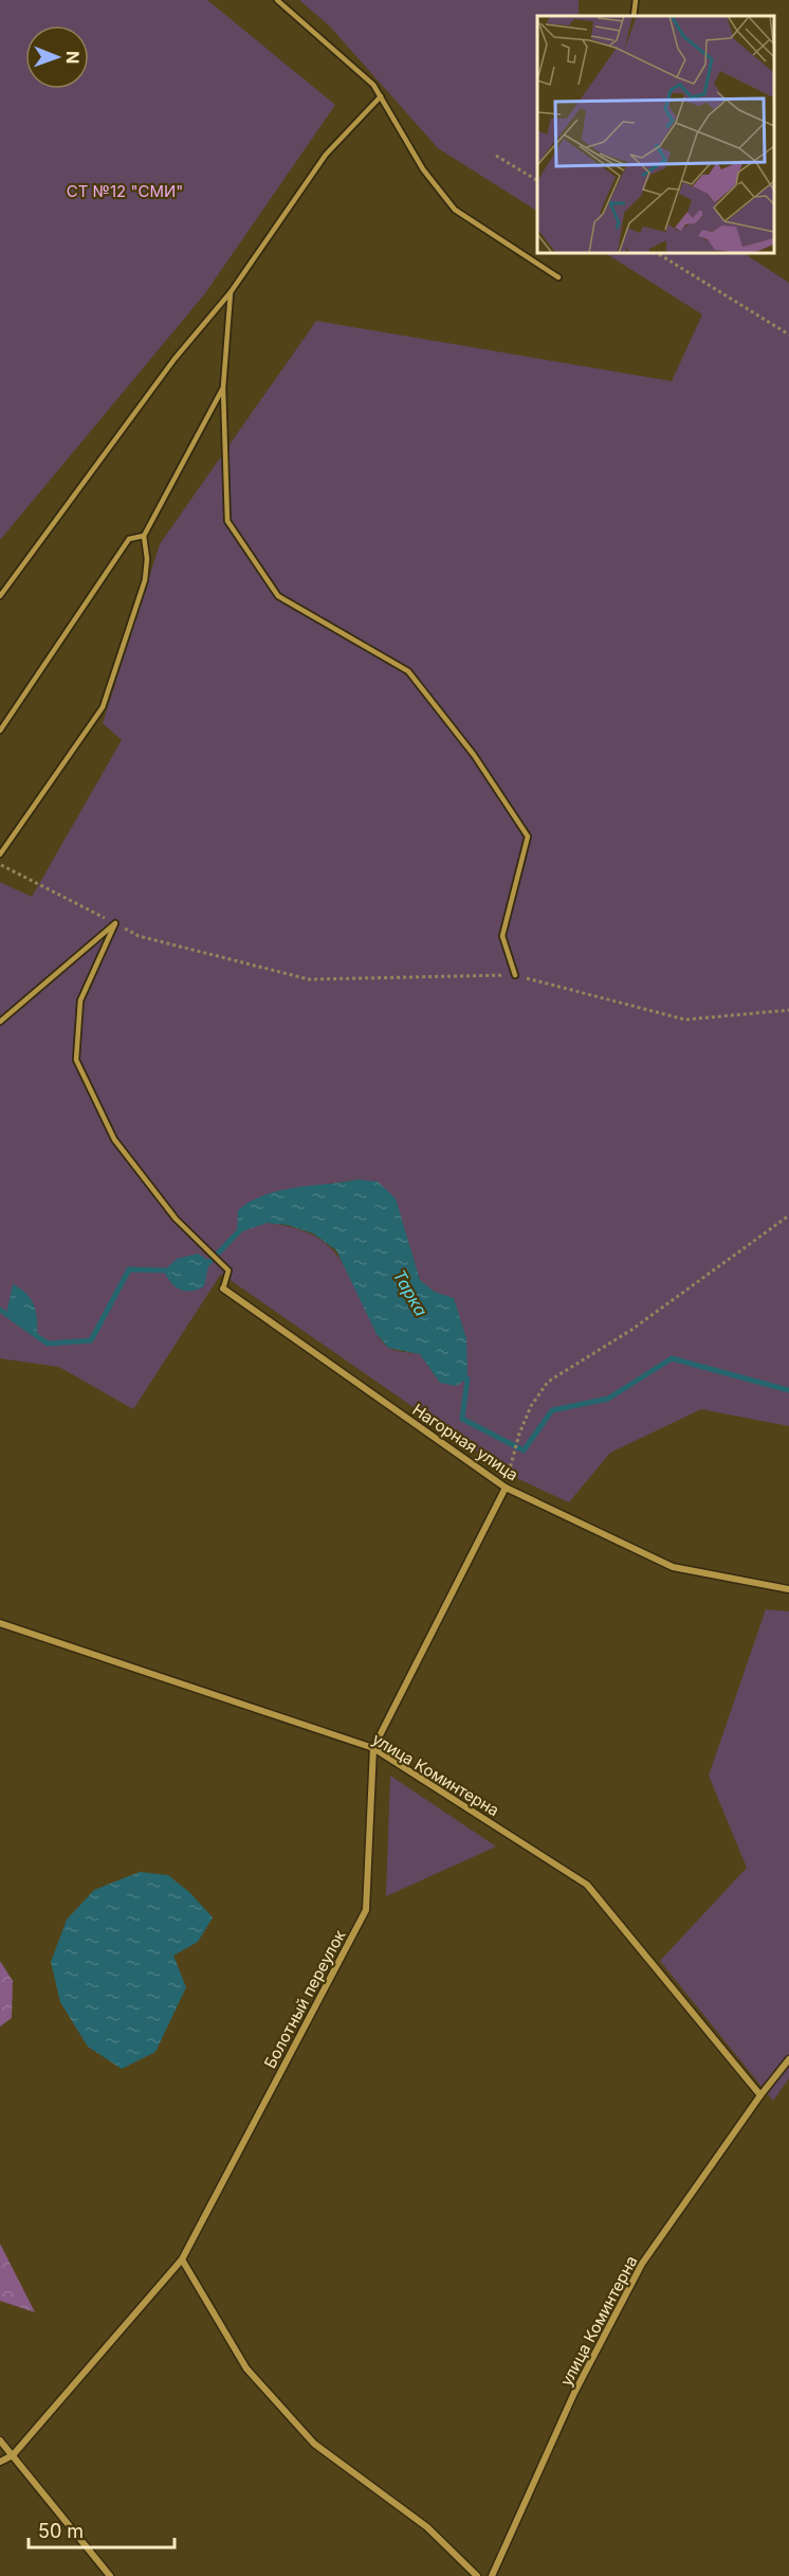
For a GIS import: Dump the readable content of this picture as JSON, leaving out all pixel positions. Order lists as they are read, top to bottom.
{
  "streets": {
    "street": ["Нагорная улица", "улица Коминтерна", "Болотный переулок"]
  },
  "crossings": [
    ["Нагорная улица", "Болотный переулок"],
    ["улица Коминтерна", "Болотный переулок"]
  ],
  "water": ["Тарка"],
  "parks": ["СТ №12 \"СМИ\""],
  "scale_bar": "50 m",
  "north": "right"
}
